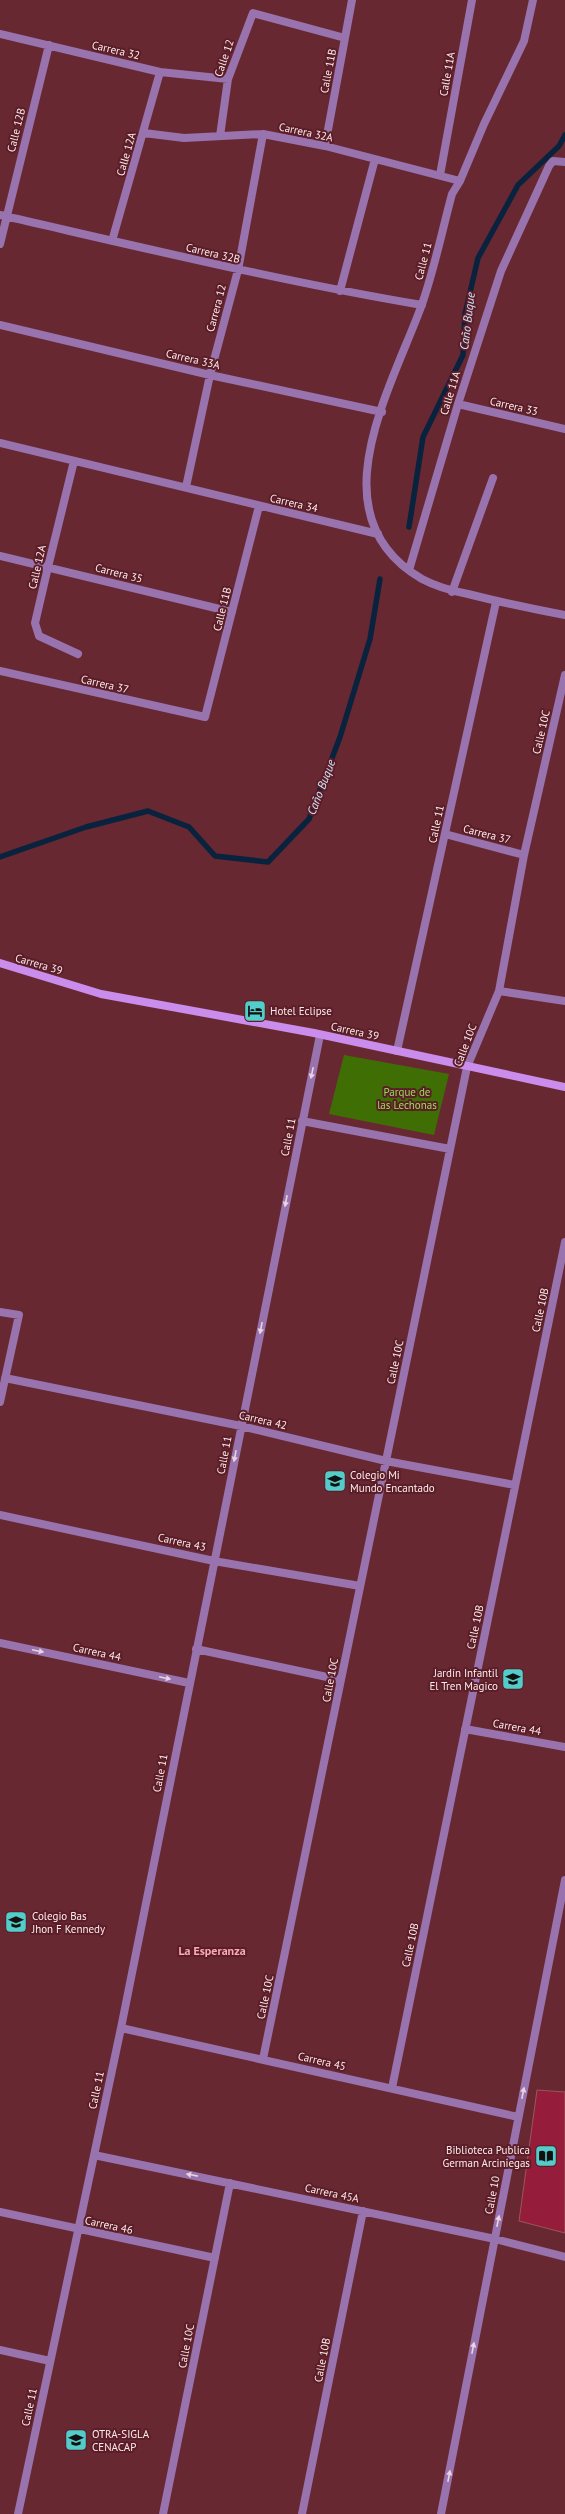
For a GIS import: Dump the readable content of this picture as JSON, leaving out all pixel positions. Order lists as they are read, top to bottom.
{
  "streets": {
    "street": [
      "Carrera 32",
      "Calle 12",
      "Calle 11B",
      "Calle 11A",
      "Calle 12B",
      "Carrera 32A",
      "Calle 12A",
      "Carrera 32B",
      "Calle 11",
      "Carrera 12",
      "Carrera 33A",
      "Carrera 33",
      "Carrera 34",
      "Carrera 35",
      "Carrera 37",
      "Calle 10C",
      "Carrera 39",
      "Calle 10B",
      "Carrera 42",
      "Carrera 43",
      "Carrera 44",
      "Carrera 45",
      "Carrera 45A",
      "Calle 10",
      "Carrera 46"
    ]
  },
  "crossings": [
    ["Carrera 32", "Calle 12"],
    ["Carrera 32", "Calle 12B"],
    ["Carrera 32", "Calle 12A"],
    ["Calle 12", "Calle 11B"],
    ["Calle 12", "Carrera 32A"],
    ["Calle 11B", "Carrera 32A"],
    ["Calle 11B", "Carrera 34"],
    ["Calle 11B", "Carrera 35"],
    ["Calle 11B", "Carrera 37"],
    ["Calle 11A", "Carrera 32A"],
    ["Calle 11A", "Carrera 33"],
    ["Calle 12B", "Carrera 32B"],
    ["Carrera 32A", "Calle 12A"],
    ["Carrera 32A", "Calle 11"],
    ["Carrera 32A", "Carrera 12"],
    ["Calle 12A", "Carrera 32B"],
    ["Calle 12A", "Carrera 34"],
    ["Calle 12A", "Carrera 35"],
    ["Carrera 32B", "Calle 11"],
    ["Carrera 32B", "Carrera 12"],
    ["Calle 11", "Carrera 33A"],
    ["Calle 11", "Carrera 34"],
    ["Calle 11", "Carrera 37"],
    ["Calle 11", "Carrera 39"],
    ["Calle 11", "Carrera 42"],
    ["Calle 11", "Carrera 43"],
    ["Calle 11", "Carrera 44"],
    ["Calle 11", "Carrera 45"],
    ["Calle 11", "Carrera 45A"],
    ["Calle 11", "Carrera 46"],
    ["Carrera 12", "Carrera 33A"],
    ["Carrera 12", "Carrera 34"],
    ["Carrera 37", "Calle 10C"],
    ["Calle 10C", "Carrera 39"],
    ["Calle 10C", "Carrera 42"],
    ["Calle 10C", "Carrera 43"],
    ["Calle 10C", "Carrera 45"],
    ["Calle 10C", "Carrera 45A"],
    ["Calle 10C", "Carrera 46"],
    ["Calle 10B", "Carrera 42"],
    ["Calle 10B", "Carrera 44"],
    ["Calle 10B", "Carrera 45"],
    ["Calle 10B", "Carrera 45A"],
    ["Carrera 45", "Calle 10"],
    ["Carrera 45A", "Calle 10"]
  ],
  "one_way": ["Carrera 44", "Calle 10"],
  "districts": ["La Esperanza"],
  "water": ["Caño Buque"],
  "parks": ["Parque de las Lechonas"],
  "places": {
    "hotel": ["Hotel Eclipse"],
    "school or university": [
      "Colegio Mi Mundo Encantado",
      "Jardín Infantil El Tren Magico",
      "Colegio Bas Jhon F Kennedy",
      "OTRA-SIGLA CENACAP"
    ],
    "library": ["Biblioteca Publica German Arciniegas"]
  }
}
